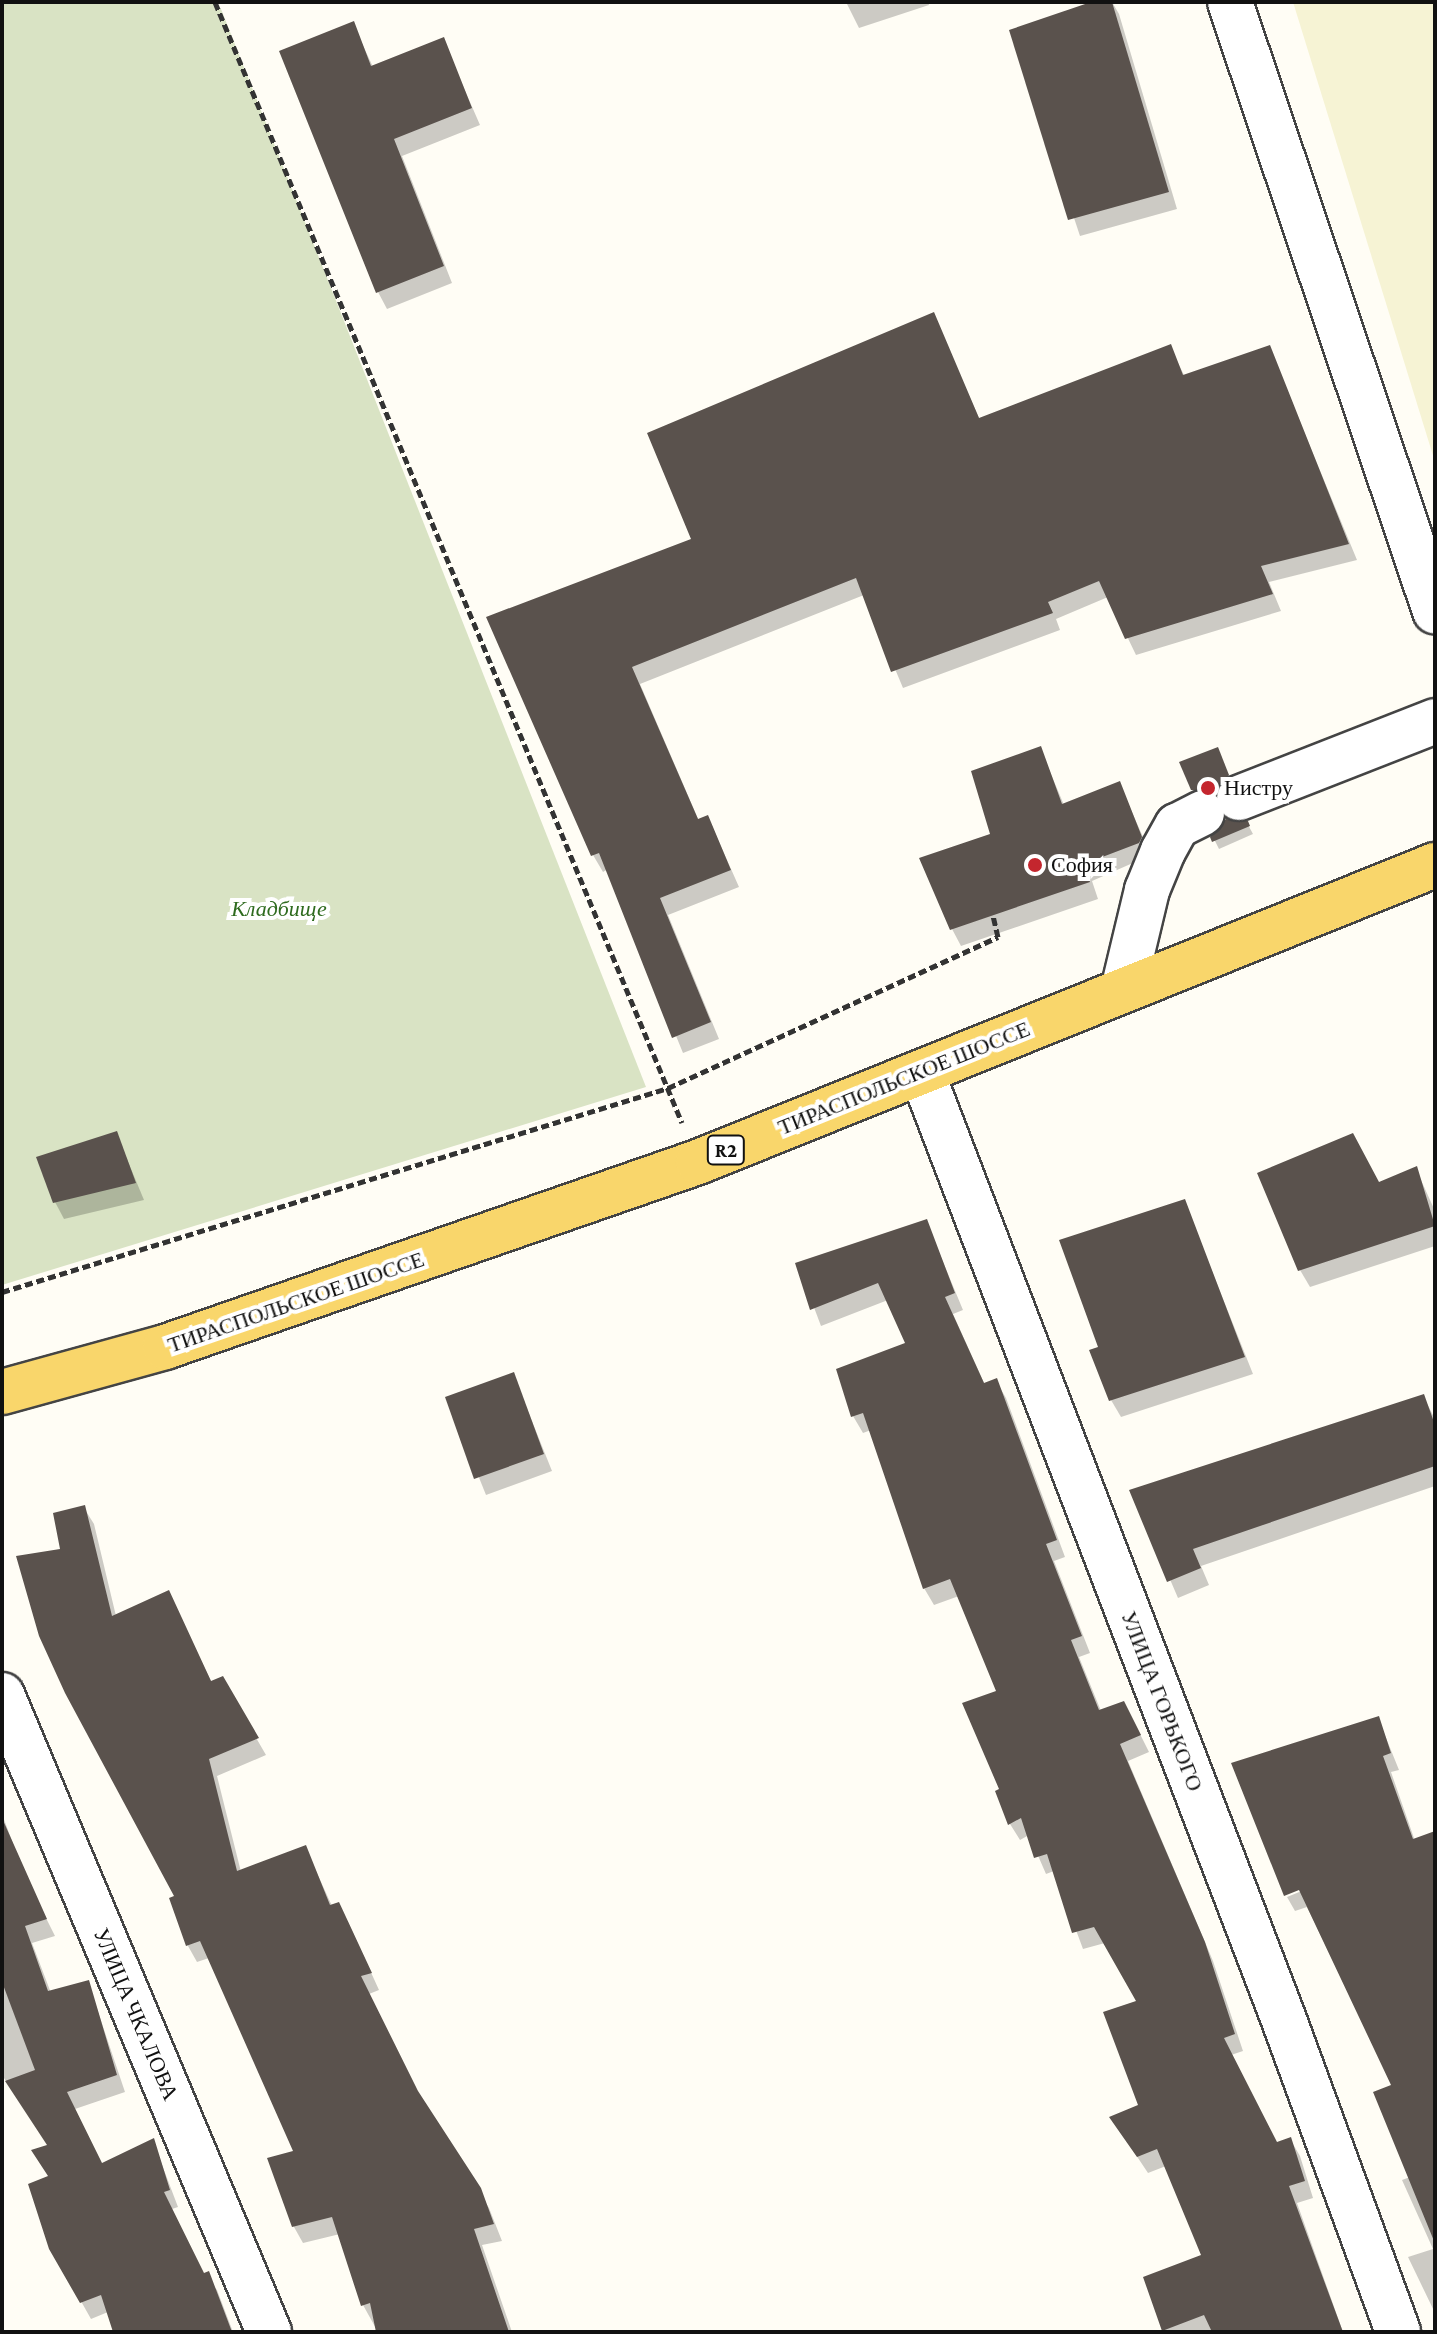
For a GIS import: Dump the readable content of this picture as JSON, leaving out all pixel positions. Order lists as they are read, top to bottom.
{
  "streets": {
    "main road": ["ТИРАСПОЛЬСКОЕ ШОССЕ", "R2"],
    "street": ["УЛИЦА ГОРЬКОГО", "УЛИЦА ЧКАЛОВА"]
  },
  "crossings": [
    ["ТИРАСПОЛЬСКОЕ ШОССЕ", "УЛИЦА ГОРЬКОГО"]
  ],
  "parks": ["Кладбище"],
  "places": ["Нистру", "София"]
}
